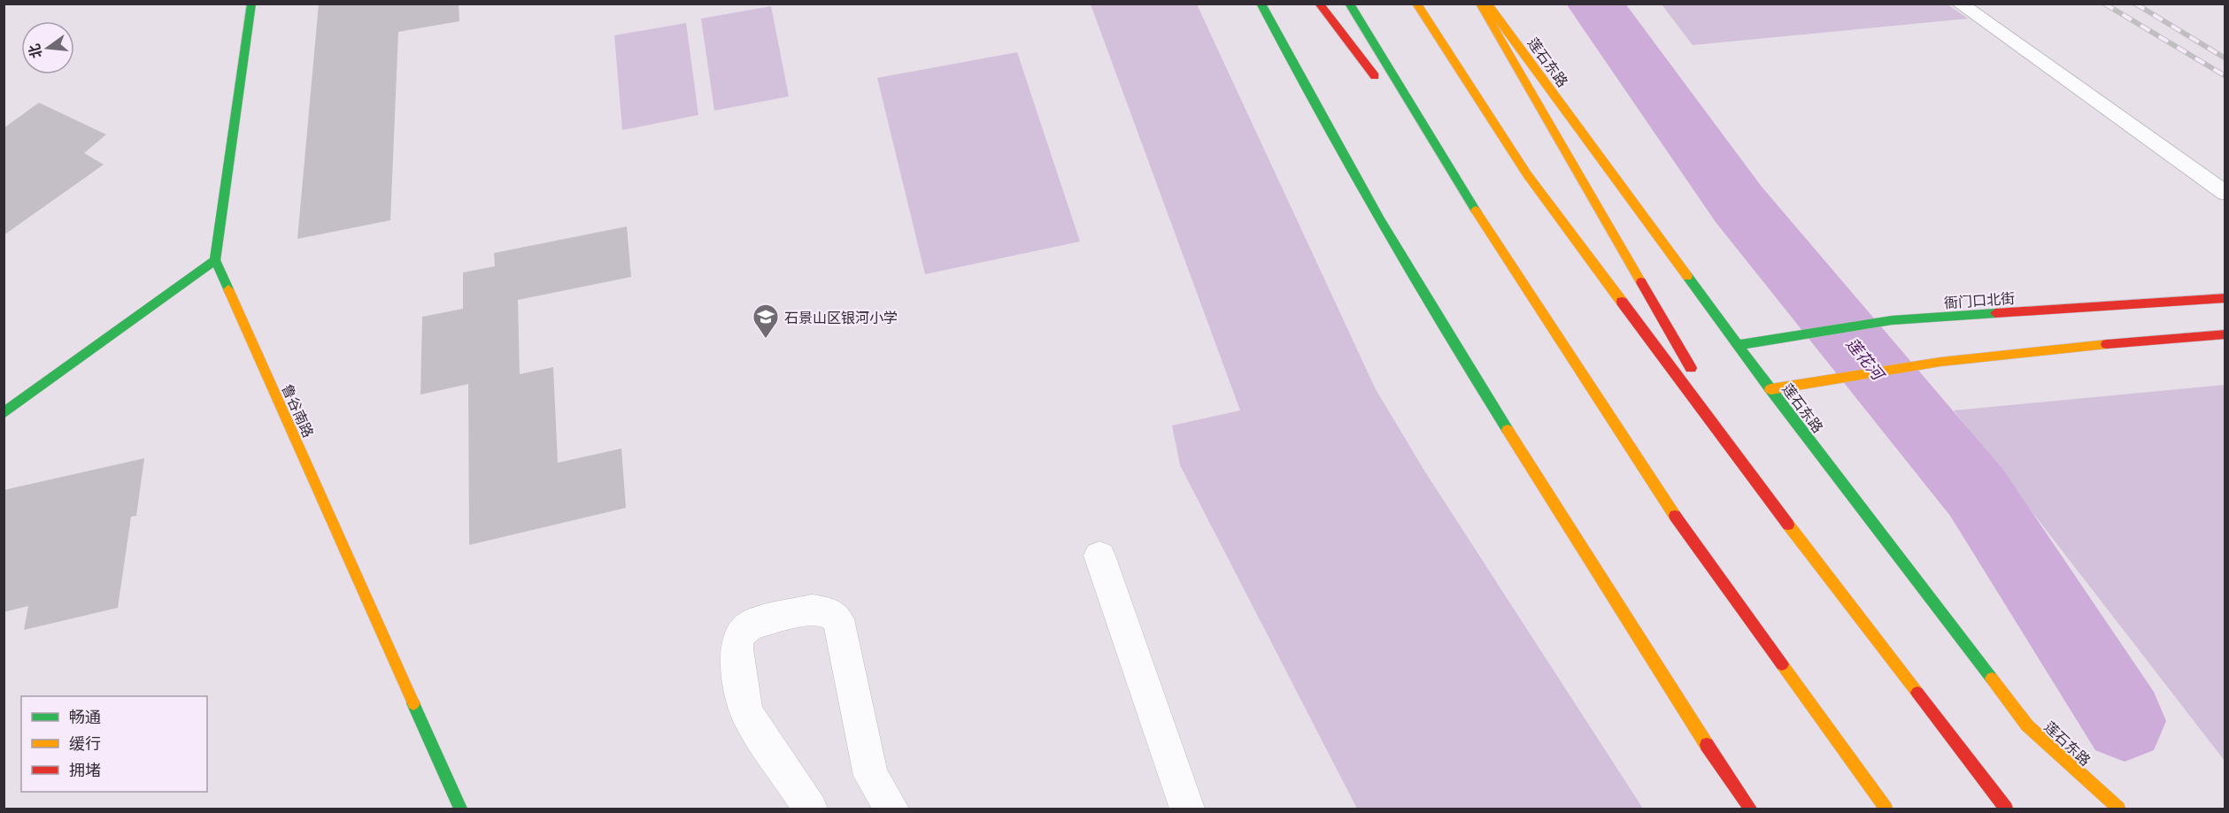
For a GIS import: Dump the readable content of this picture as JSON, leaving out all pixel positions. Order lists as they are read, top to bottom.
{
  "streets": {
    "main road": ["莲石东路", "衙门口北街", "鲁谷南路"]
  },
  "crossings": [
    ["莲石东路", "衙门口北街"]
  ],
  "water": ["莲花河"],
  "places": {
    "school or university": ["石景山区银河小学"]
  },
  "legend": ["畅通", "缓行", "拥堵"],
  "north": "left"
}
